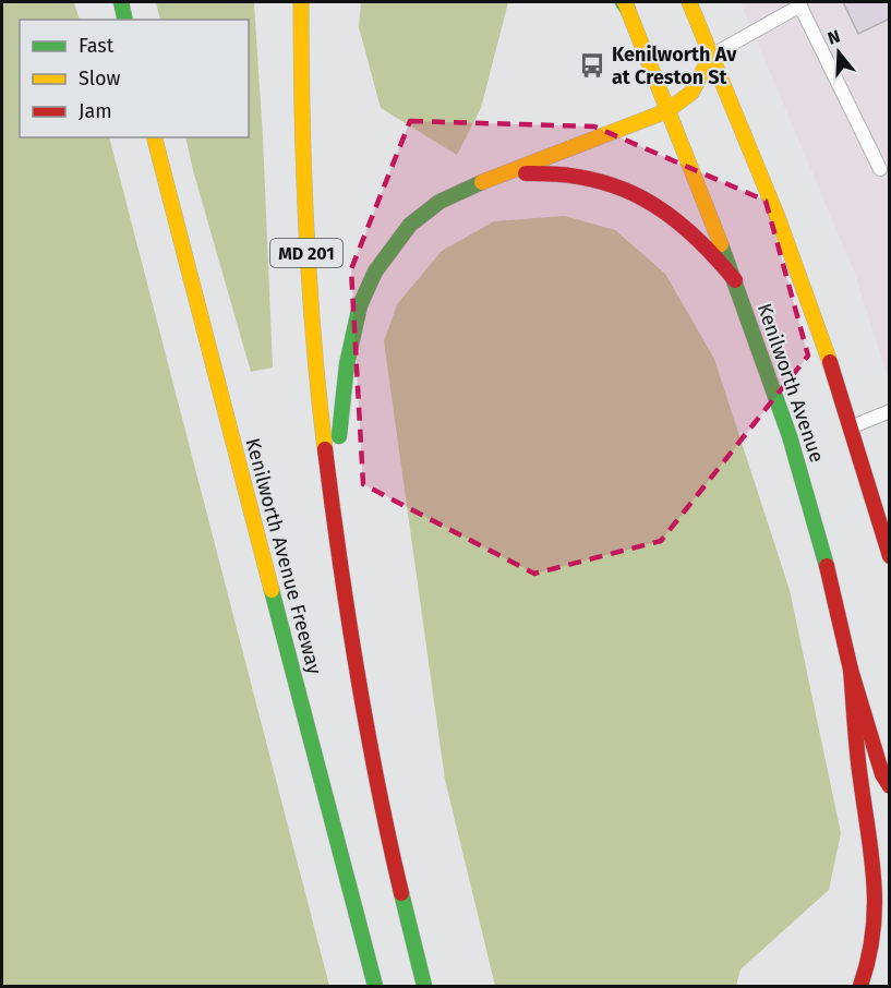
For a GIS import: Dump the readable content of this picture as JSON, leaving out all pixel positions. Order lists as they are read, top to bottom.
{
  "streets": {
    "main road": ["MD 201", "Kenilworth Avenue", "Kenilworth Avenue Freeway"]
  },
  "places": {
    "bus stop": ["Kenilworth Av at Creston St"]
  },
  "legend": ["Fast", "Slow", "Jam"],
  "north": "top"
}
